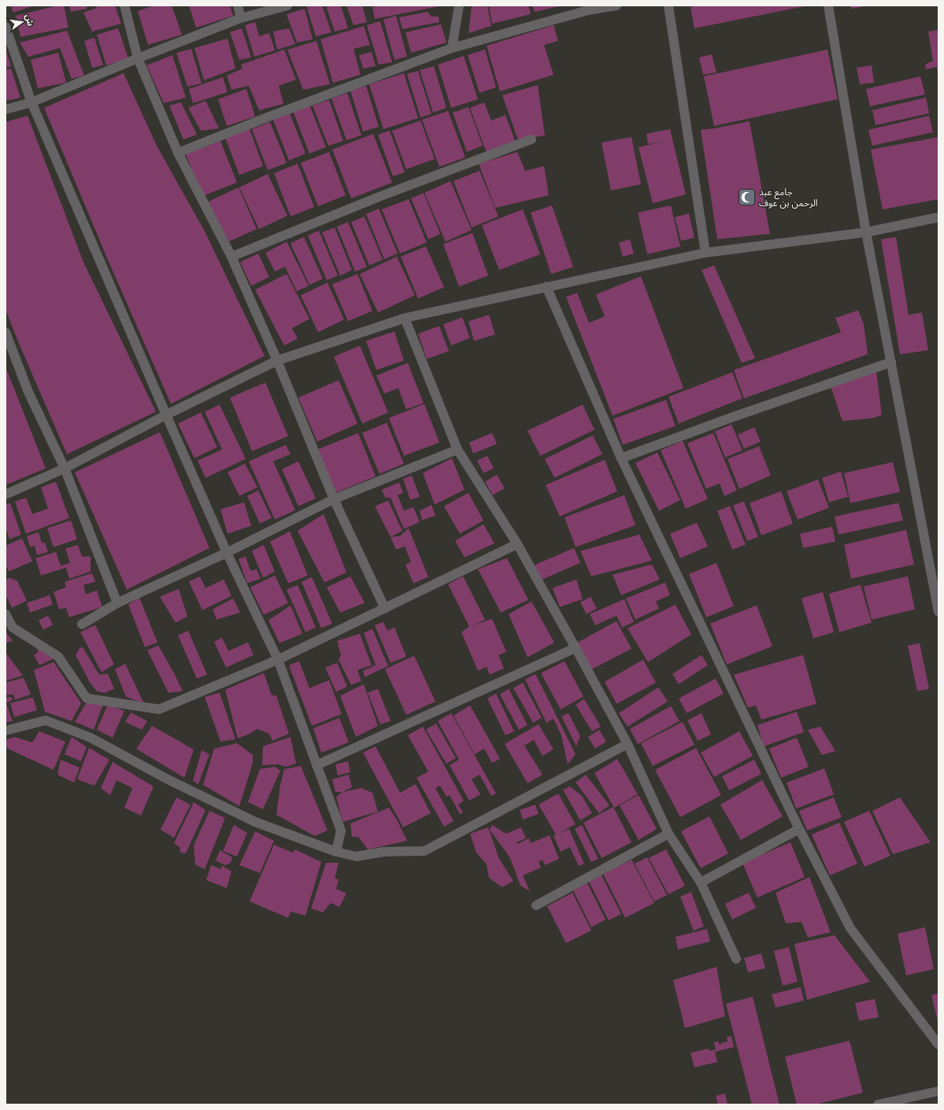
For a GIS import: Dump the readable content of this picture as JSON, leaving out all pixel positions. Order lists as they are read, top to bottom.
{
  "places": {
    "mosque": ["جامع عبد الرحمن بن عوف"]
  },
  "north": "right"
}
